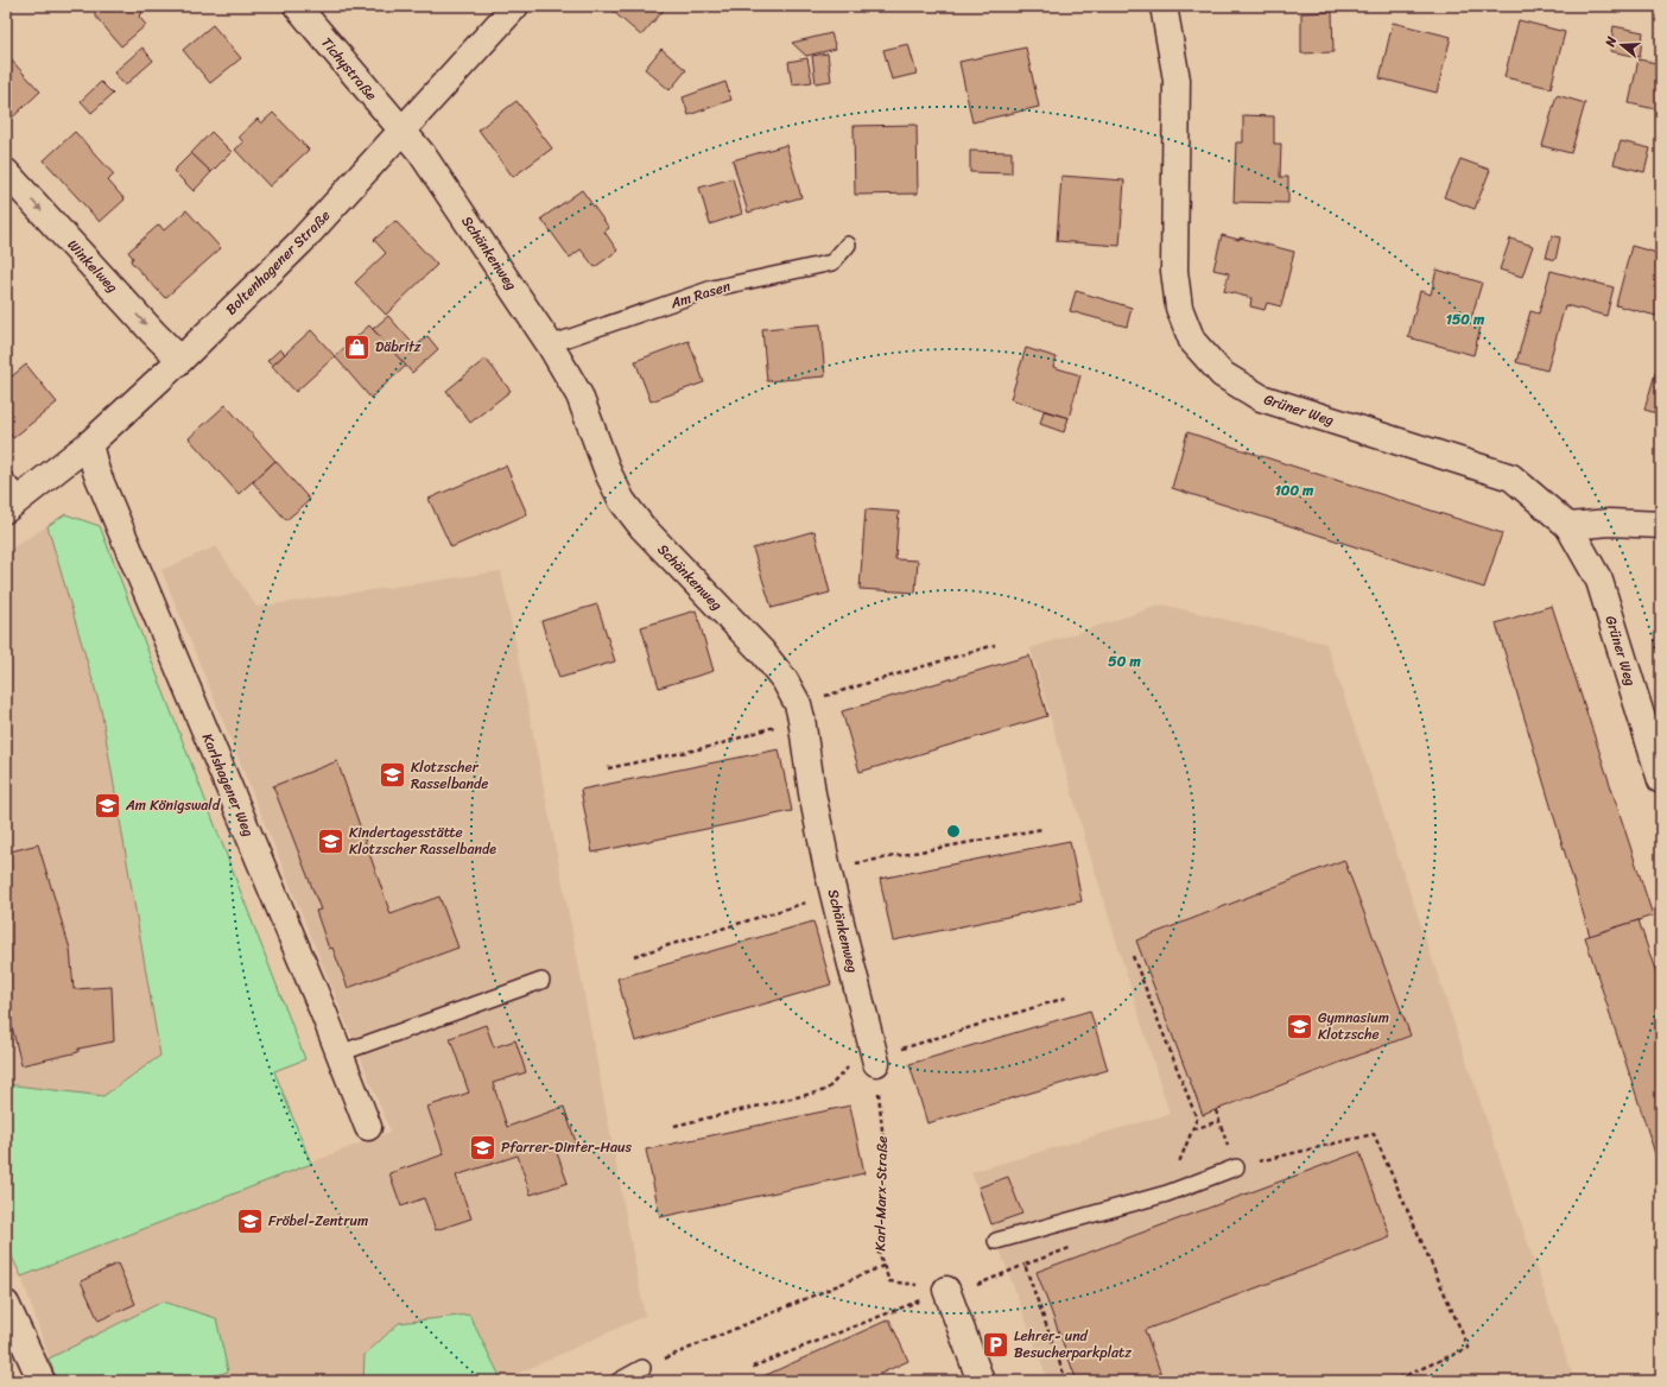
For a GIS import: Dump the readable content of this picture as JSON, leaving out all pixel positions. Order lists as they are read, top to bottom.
{
  "streets": {
    "street": [
      "Tichystraße",
      "Schänkenweg",
      "Boltenhagener Straße",
      "Winkelweg",
      "Grüner Weg",
      "Karlshagener Weg"
    ],
    "lane": ["Am Rasen"],
    "path": ["Karl-Marx-Straße"]
  },
  "crossings": [
    ["Tichystraße", "Schänkenweg"],
    ["Tichystraße", "Boltenhagener Straße"],
    ["Schänkenweg", "Boltenhagener Straße"],
    ["Schänkenweg", "Am Rasen"],
    ["Schänkenweg", "Karl-Marx-Straße"],
    ["Boltenhagener Straße", "Winkelweg"],
    ["Boltenhagener Straße", "Karlshagener Weg"]
  ],
  "one_way": ["Winkelweg"],
  "places": {
    "shop": ["Däbritz"],
    "school or university": [
      "Klotzscher Rasselbande",
      "Am Königswald",
      "Kindertagesstätte Klotzscher Rasselbande",
      "Gymnasium Klotzsche",
      "Pfarrer-Dinter-Haus",
      "Fröbel-Zentrum"
    ],
    "parking": ["Lehrer- und Besucherparkplatz"]
  },
  "north": "left",
  "rings": ["150 m", "100 m", "50 m"]
}
